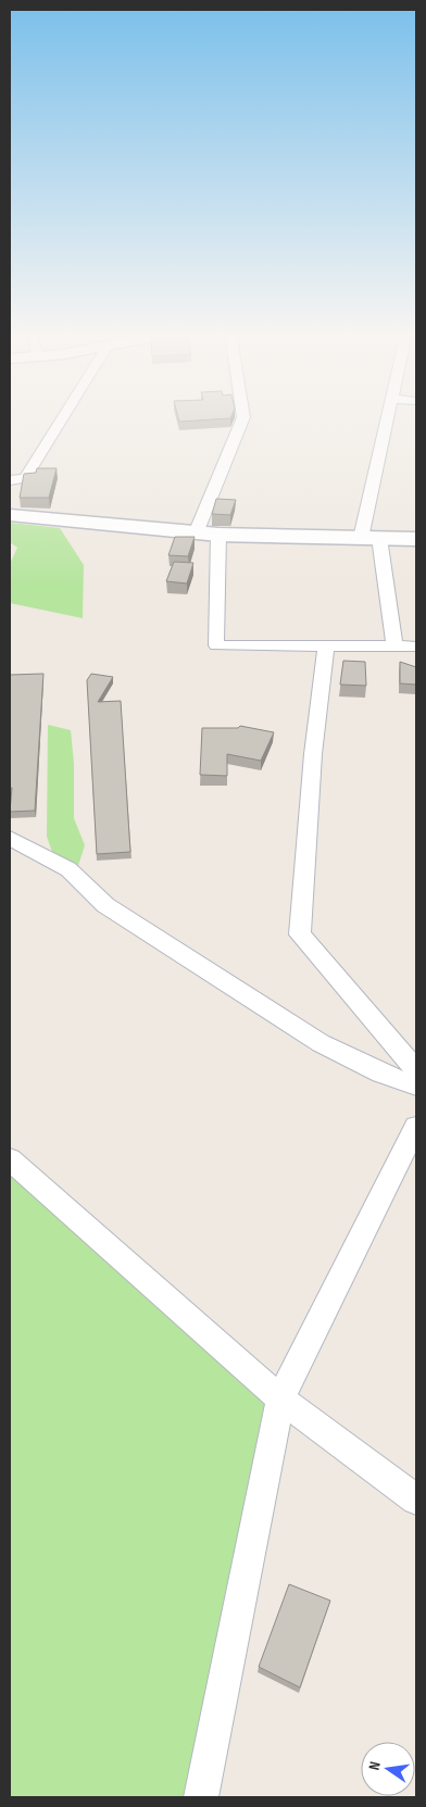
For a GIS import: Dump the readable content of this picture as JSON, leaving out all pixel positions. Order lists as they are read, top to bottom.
{
  "north": "left"
}
